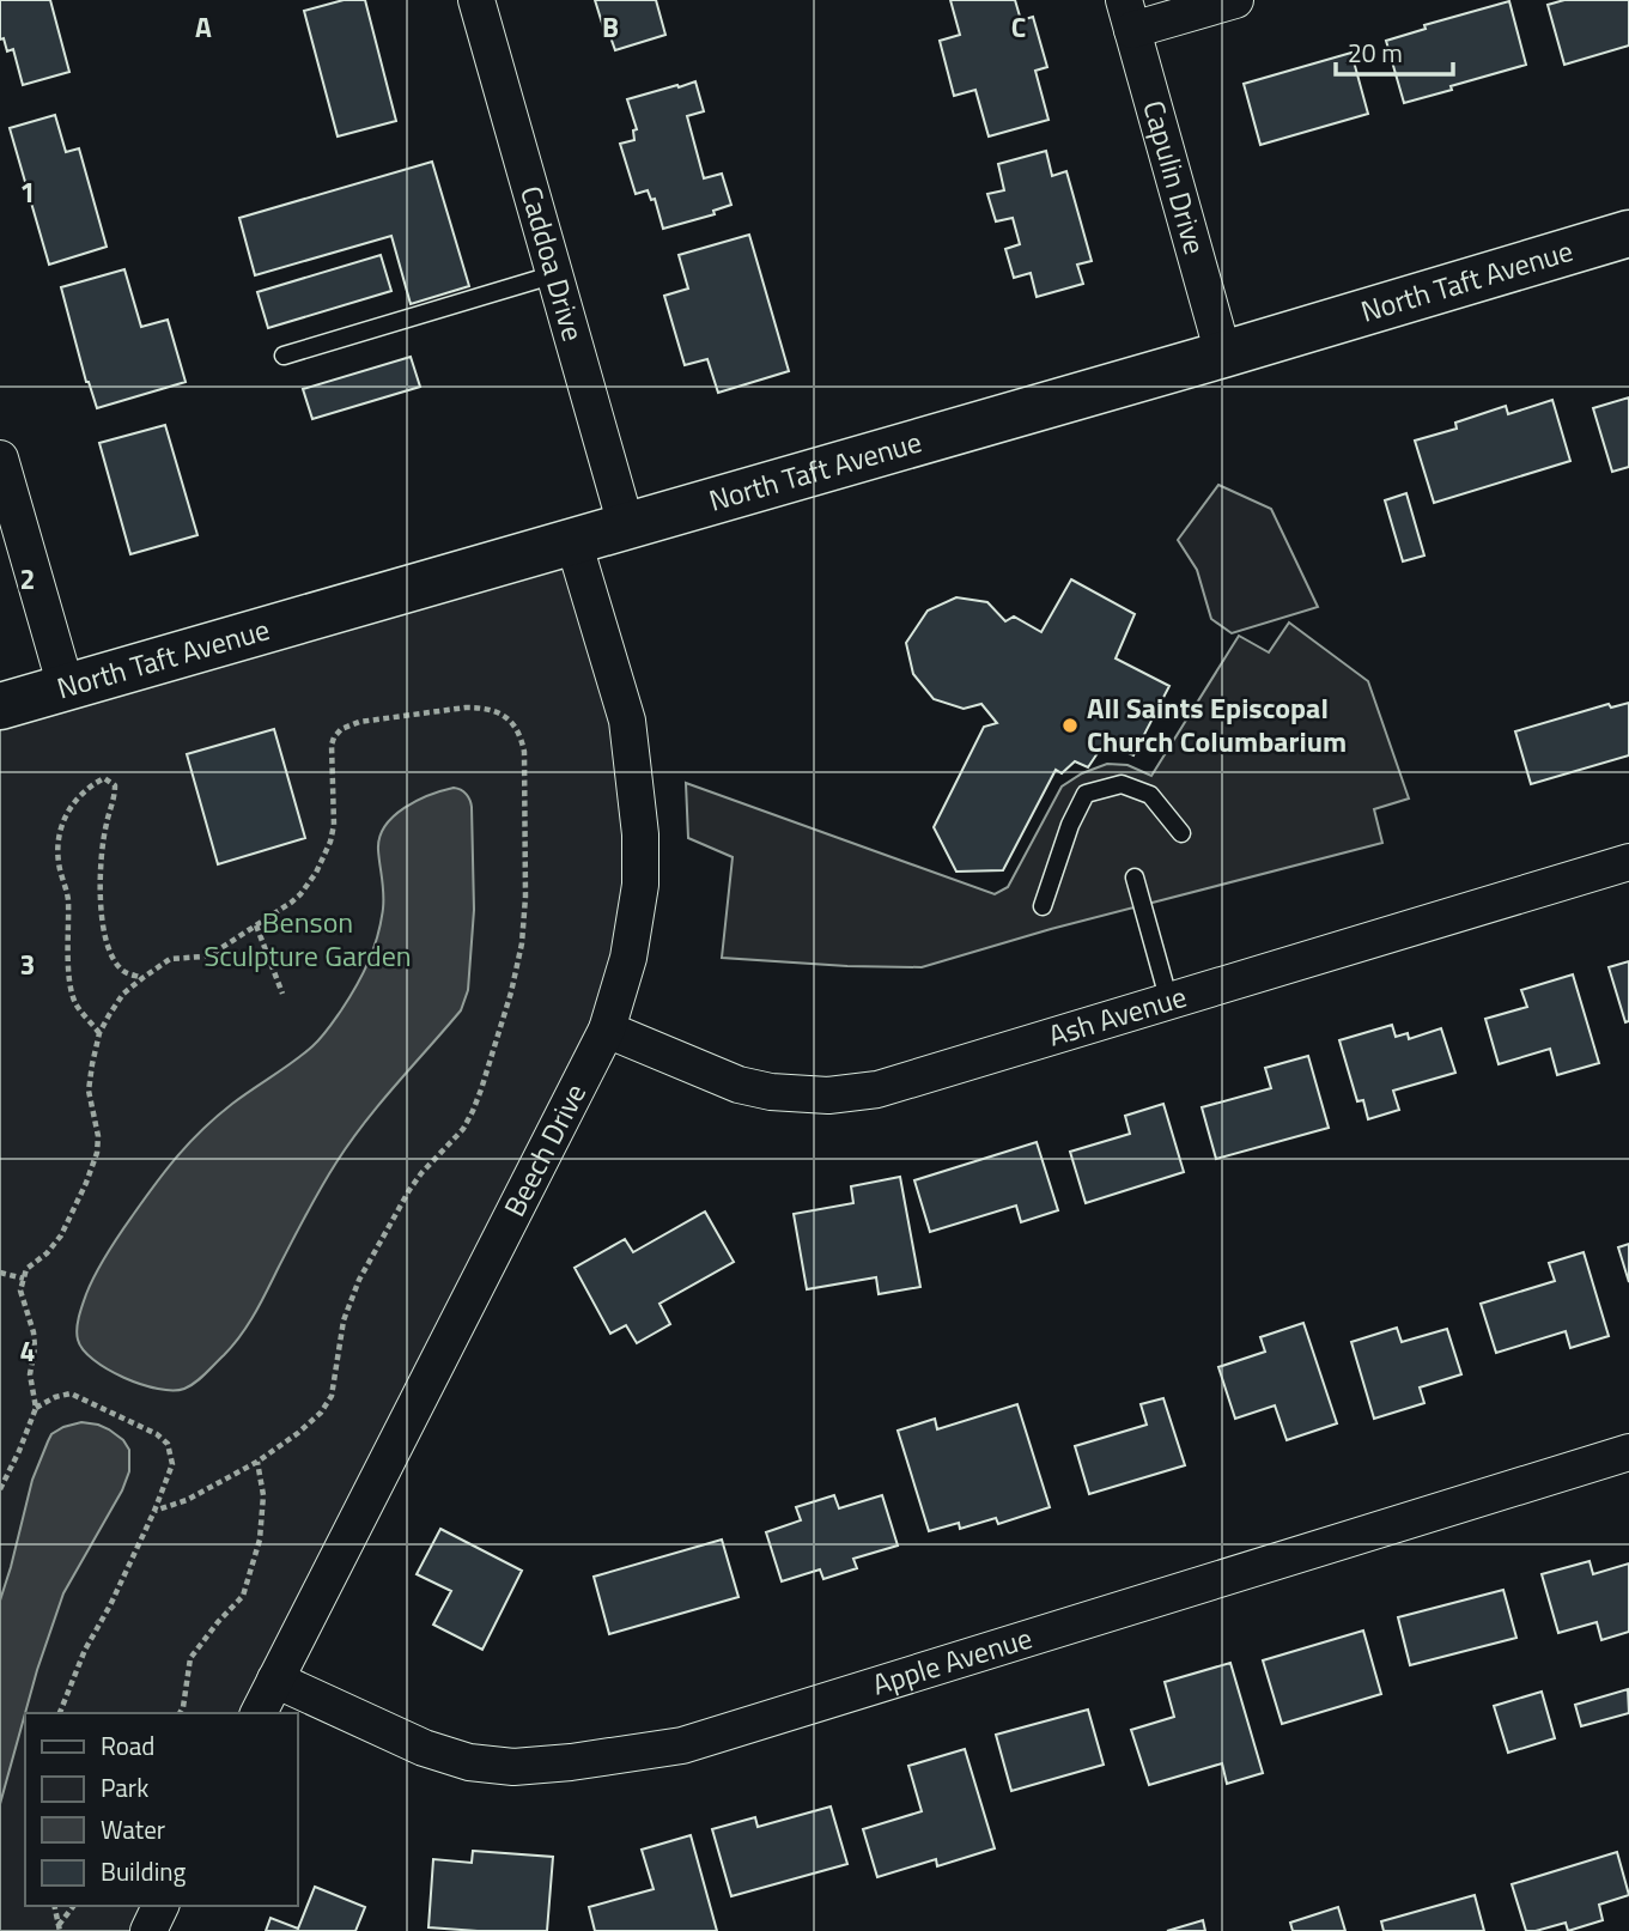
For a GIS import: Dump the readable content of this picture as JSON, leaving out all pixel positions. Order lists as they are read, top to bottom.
{
  "streets": {
    "main road": ["North Taft Avenue"],
    "street": [
      "Capulin Drive",
      "Caddoa Drive",
      "Ash Avenue",
      "Beech Drive",
      "Apple Avenue"
    ]
  },
  "crossings": [
    ["Capulin Drive", "North Taft Avenue"],
    ["Caddoa Drive", "North Taft Avenue"],
    ["North Taft Avenue", "Beech Drive"],
    ["Ash Avenue", "Beech Drive"],
    ["Beech Drive", "Apple Avenue"]
  ],
  "parks": ["Benson Sculpture Garden"],
  "places": ["All Saints Episcopal Church Columbarium"],
  "legend": [
    "Road",
    "Park",
    "Water",
    "Building"
  ],
  "scale_bar": "20 m",
  "grid": {
    "columns": ["A", "B", "C"],
    "rows": [
      "1",
      "2",
      "3",
      "4"
    ]
  }
}
